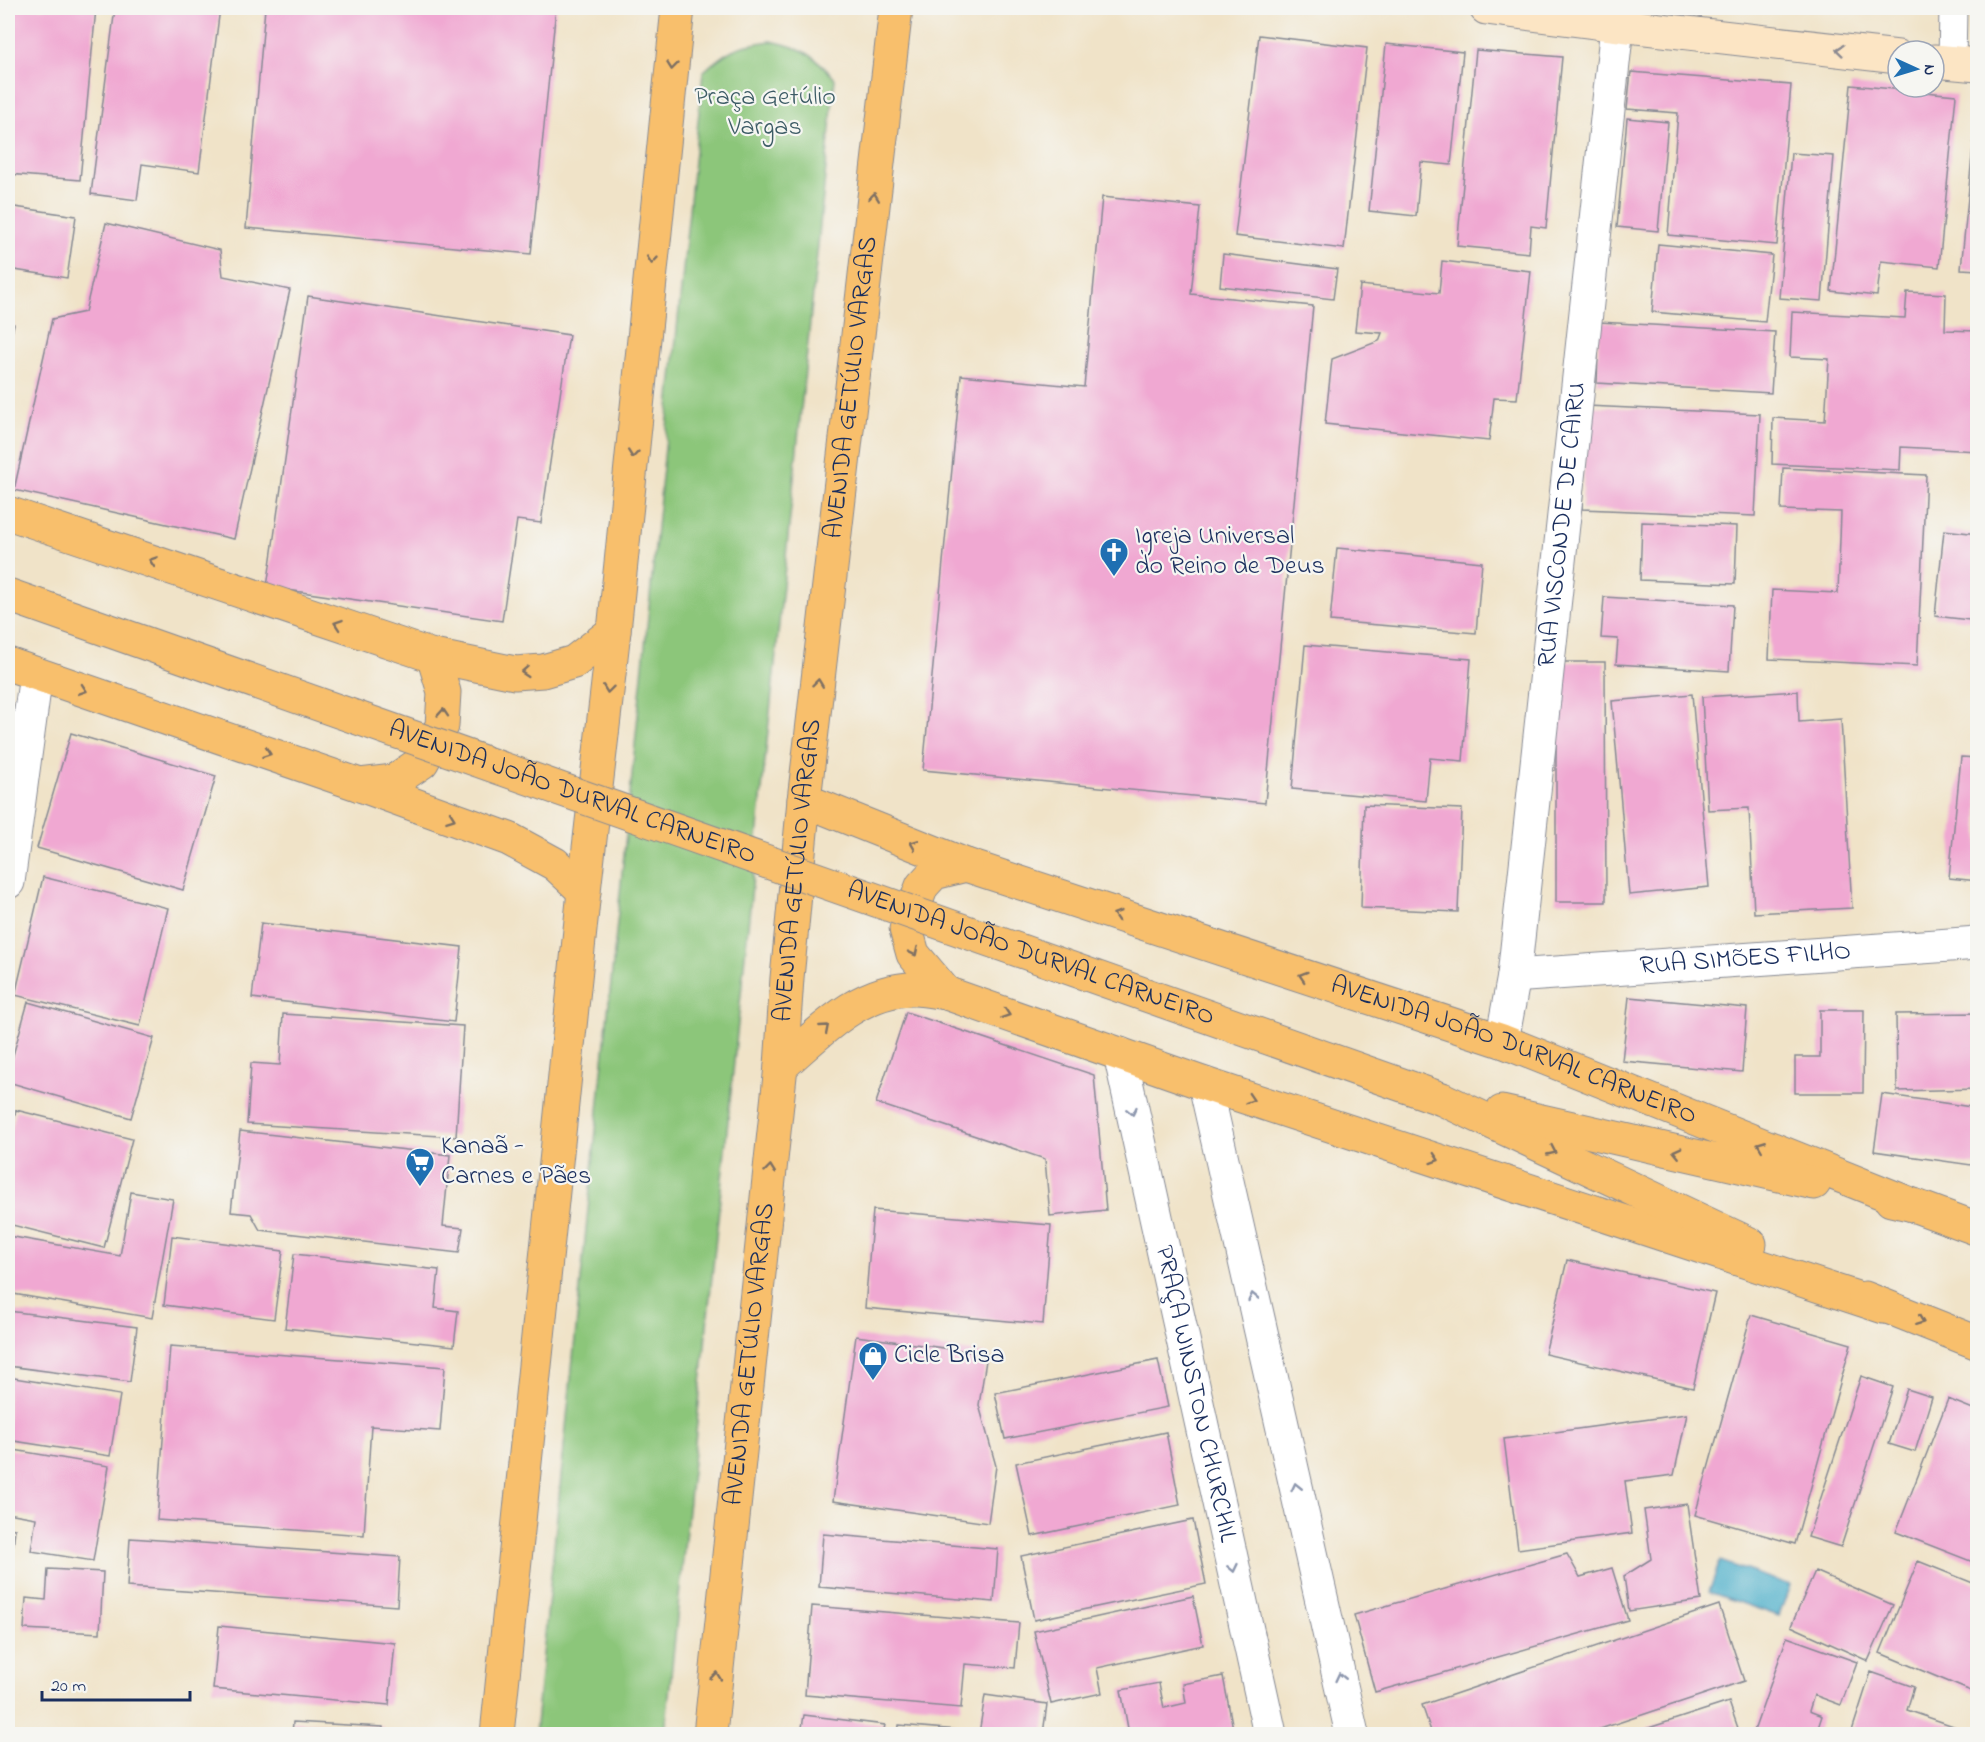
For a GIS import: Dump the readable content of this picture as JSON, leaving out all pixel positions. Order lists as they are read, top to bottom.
{
  "streets": {
    "main road": ["AVENIDA GETÚLIO VARGAS", "AVENIDA JOÃO DURVAL CARNEIRO"],
    "street": ["RUA VISCONDE DE CAIRU", "RUA SIMÕES FILHO", "PRAÇA WINSTON CHURCHIL"]
  },
  "crossings": [
    ["AVENIDA GETÚLIO VARGAS", "AVENIDA JOÃO DURVAL CARNEIRO"],
    ["RUA VISCONDE DE CAIRU", "AVENIDA JOÃO DURVAL CARNEIRO"],
    ["RUA VISCONDE DE CAIRU", "RUA SIMÕES FILHO"],
    ["AVENIDA JOÃO DURVAL CARNEIRO", "PRAÇA WINSTON CHURCHIL"]
  ],
  "parks": ["Praça Getúlio Vargas"],
  "places": {
    "church": ["Igreja Universal do Reino de Deus"],
    "supermarket": ["Kanaã - Carnes e Pães"],
    "shop": ["Cicle Brisa"]
  },
  "scale_bar": "20 m",
  "north": "right"
}
